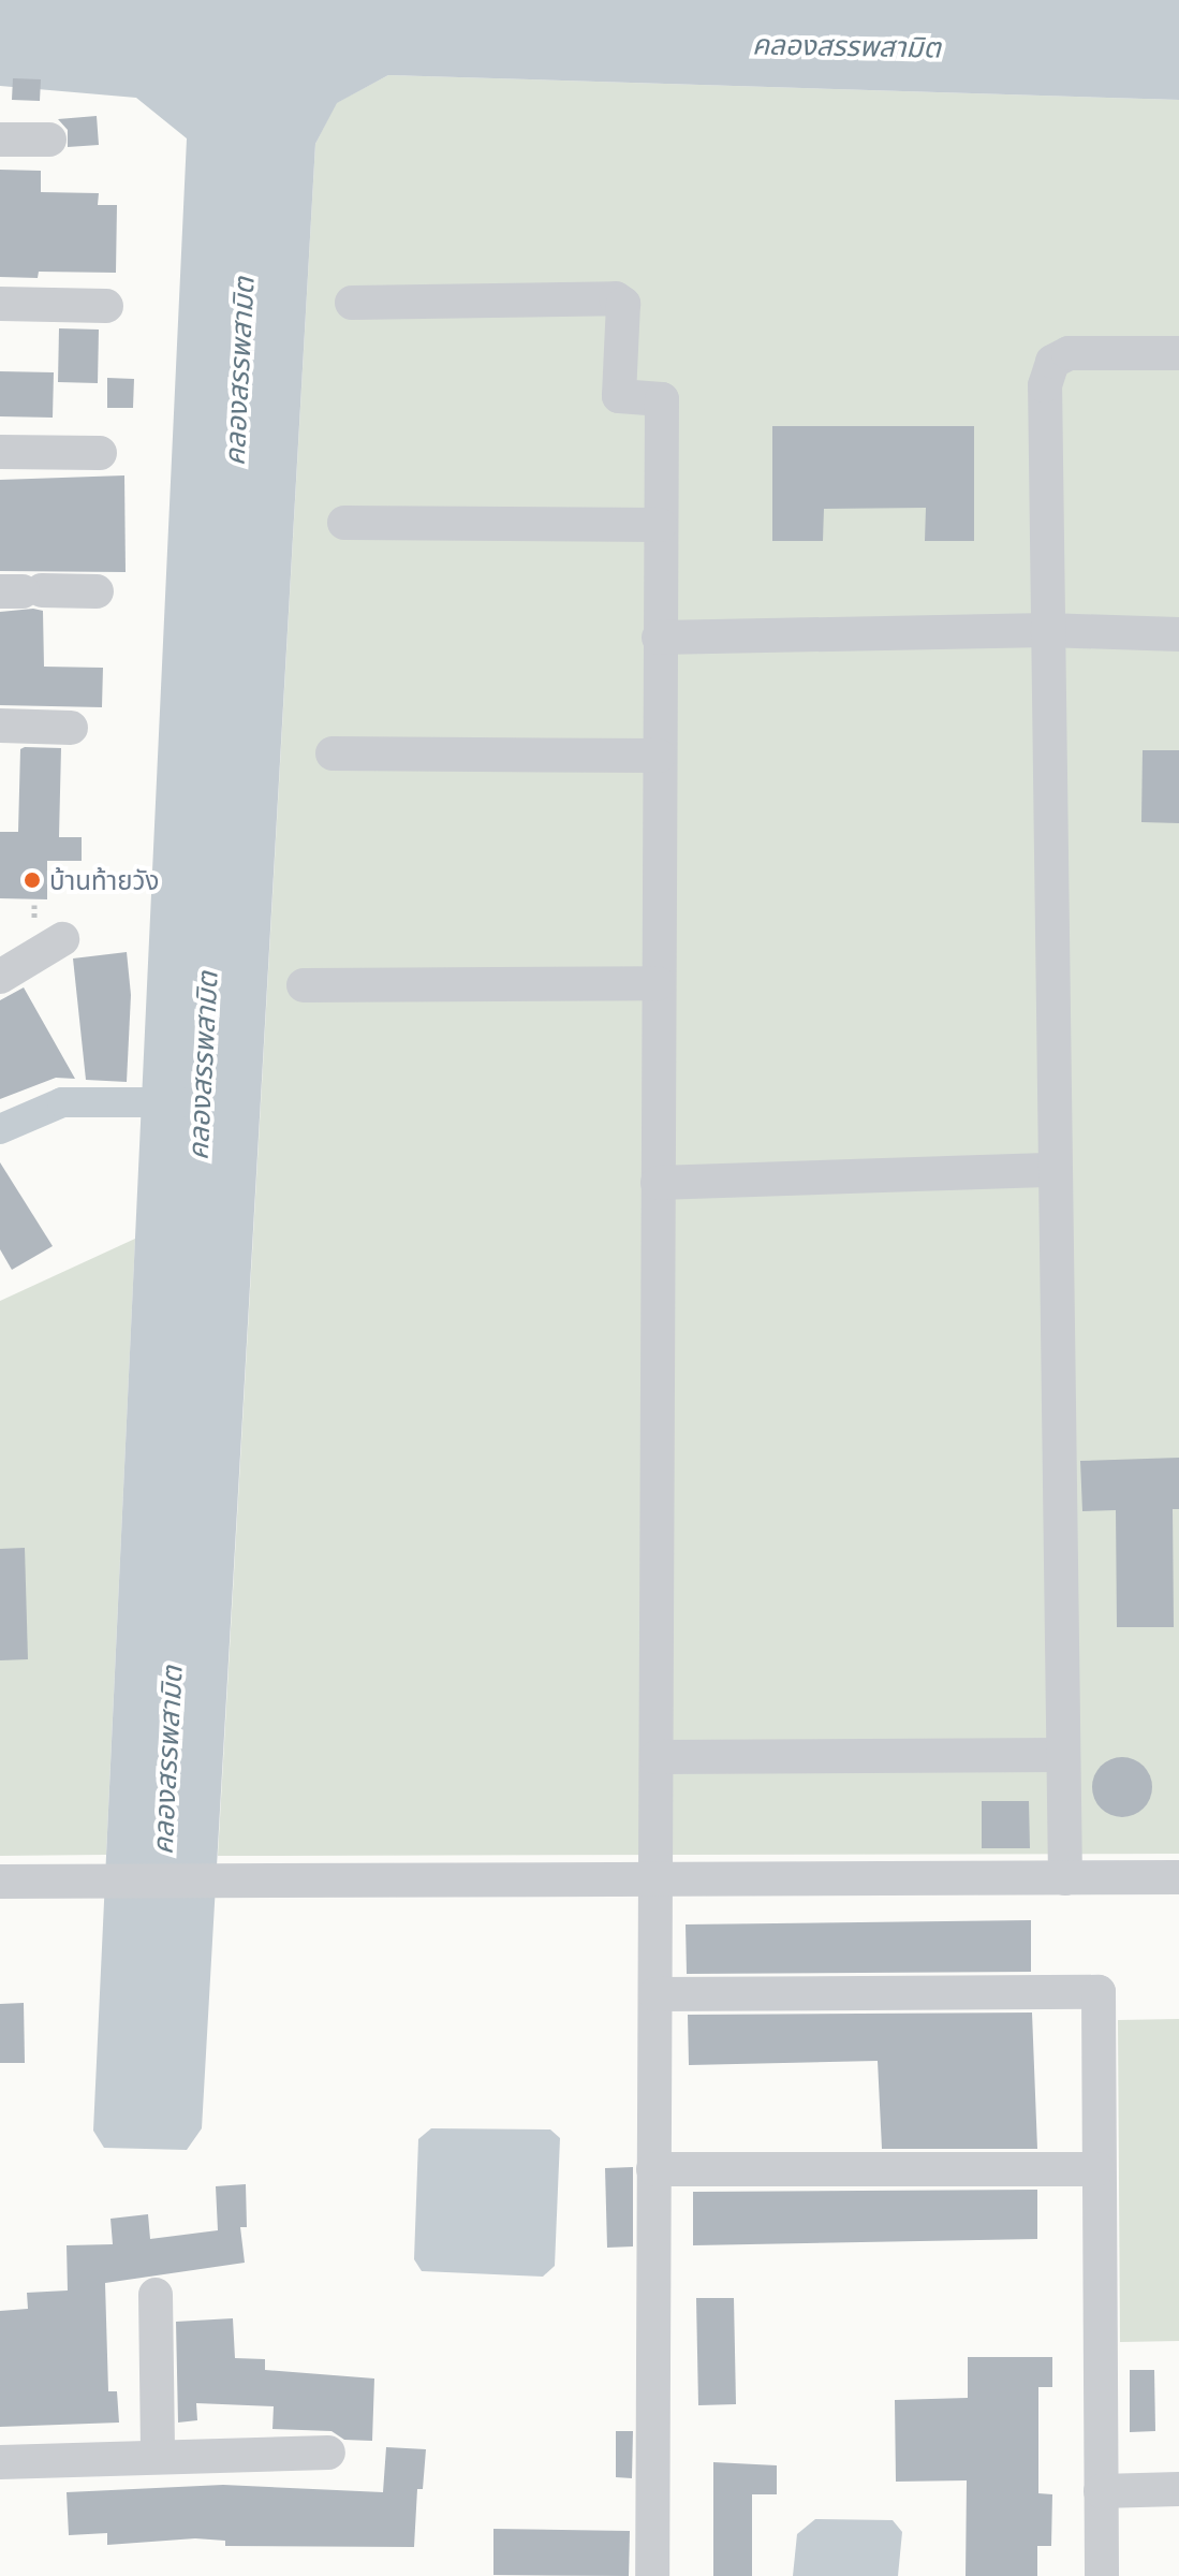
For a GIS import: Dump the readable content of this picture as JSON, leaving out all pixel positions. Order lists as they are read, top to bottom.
{
  "water": ["คลองสรรพสามิต"],
  "places": ["บ้านท้ายวัง"]
}
